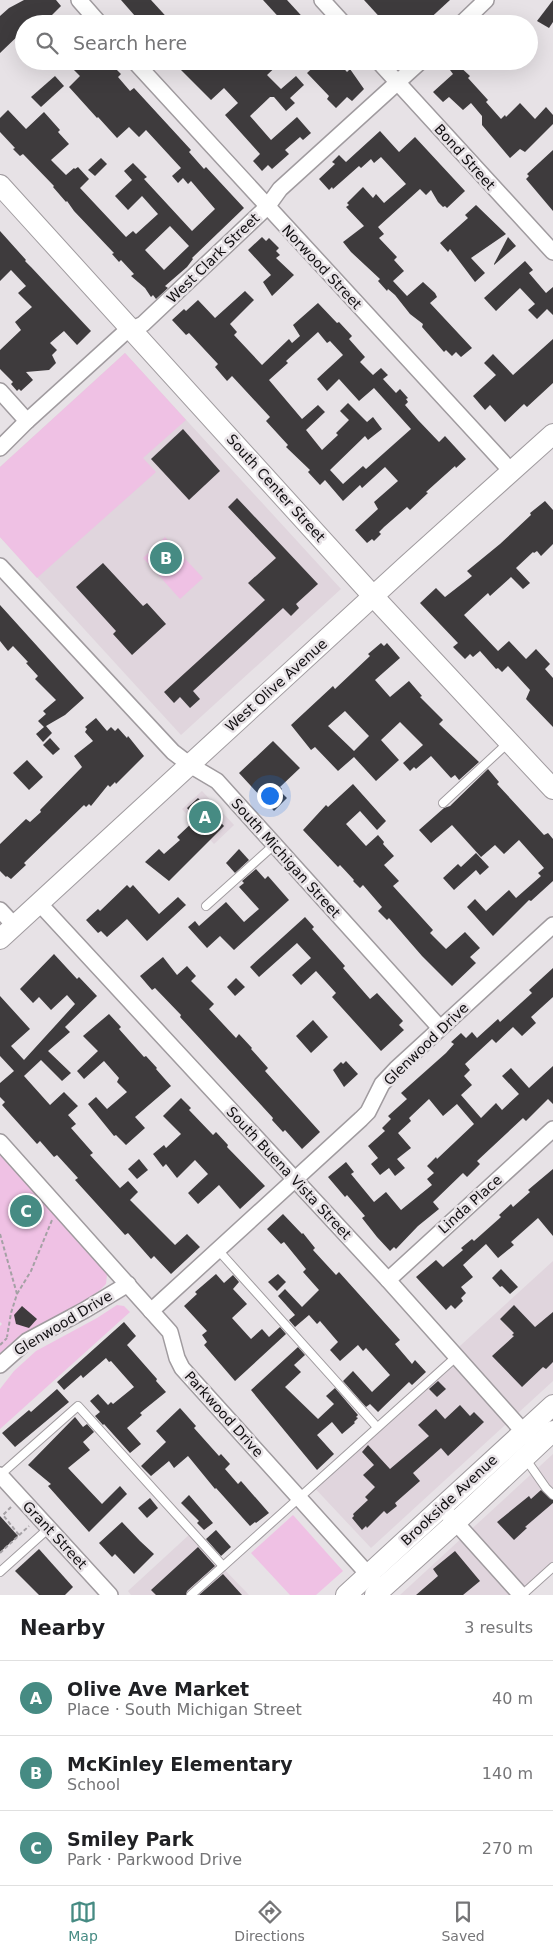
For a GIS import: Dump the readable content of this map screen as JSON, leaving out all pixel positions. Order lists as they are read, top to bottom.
{
  "streets": {
    "street": [
      "Bond Street",
      "West Clark Street",
      "Norwood Street",
      "South Center Street",
      "West Olive Avenue",
      "South Michigan Street",
      "Glenwood Drive",
      "South Buena Vista Street",
      "Linda Place",
      "Parkwood Drive",
      "Brookside Avenue",
      "Grant Street"
    ]
  },
  "crossings": [
    ["Bond Street", "West Clark Street"],
    ["West Clark Street", "Norwood Street"],
    ["West Clark Street", "South Center Street"],
    ["Norwood Street", "West Olive Avenue"],
    ["South Center Street", "West Olive Avenue"],
    ["West Olive Avenue", "South Michigan Street"],
    ["West Olive Avenue", "South Buena Vista Street"],
    ["South Michigan Street", "Glenwood Drive"],
    ["Glenwood Drive", "South Buena Vista Street"],
    ["Glenwood Drive", "Parkwood Drive"],
    ["South Buena Vista Street", "Linda Place"],
    ["South Buena Vista Street", "Brookside Avenue"],
    ["Parkwood Drive", "Brookside Avenue"]
  ],
  "page": {
    "search": "Search here",
    "pins": ["B", "A", "C"],
    "heading": ["Nearby", "3 results"],
    "list": [
      {
        "mark": "A",
        "name": "Olive Ave Market",
        "note": "Place · South Michigan Street",
        "value": "40 m"
      },
      {
        "mark": "B",
        "name": "McKinley Elementary",
        "note": "School",
        "value": "140 m"
      },
      {
        "mark": "C",
        "name": "Smiley Park",
        "note": "Park · Parkwood Drive",
        "value": "270 m"
      }
    ],
    "nav": ["Map", "Directions", "Saved"]
  }
}
